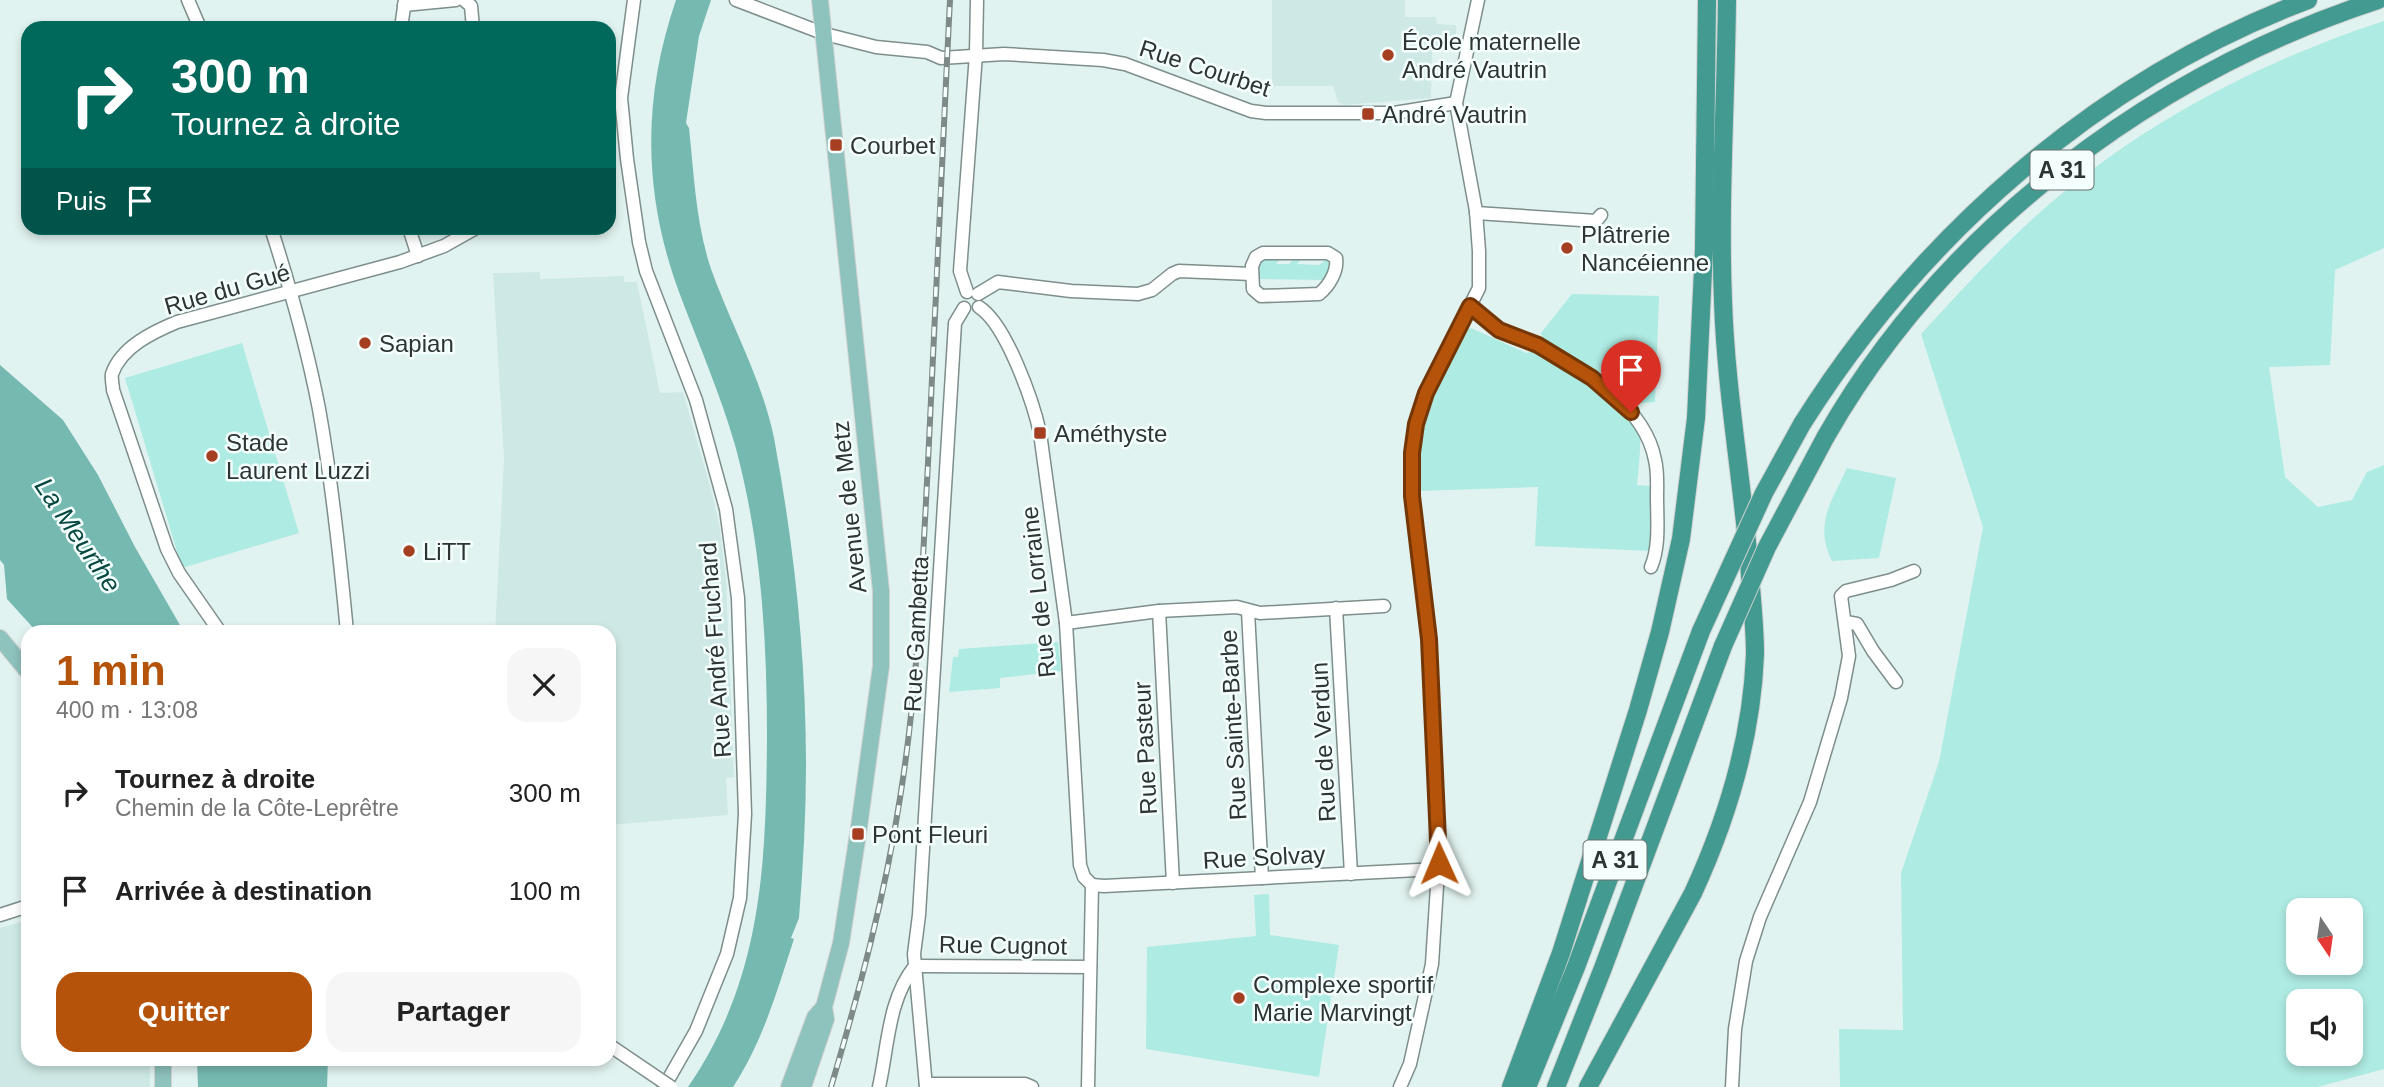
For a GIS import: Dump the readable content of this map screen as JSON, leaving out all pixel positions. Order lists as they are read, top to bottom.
{
  "streets": {
    "highway": ["A 31"],
    "main road": ["Avenue de Metz"],
    "street": [
      "Rue Courbet",
      "Rue du Gué",
      "Rue de Lorraine",
      "Rue Gambetta",
      "Rue André Fruchard",
      "Rue Sainte-Barbe",
      "Rue de Verdun",
      "Rue Pasteur",
      "Rue Solvay",
      "Rue Cugnot"
    ]
  },
  "crossings": [
    ["Rue Courbet", "Avenue de Metz"],
    ["Rue de Lorraine", "Rue Gambetta"],
    ["Rue de Lorraine", "Rue Solvay"],
    ["Rue Gambetta", "Rue Cugnot"],
    ["Rue Sainte-Barbe", "Rue Solvay"],
    ["Rue de Verdun", "Rue Solvay"],
    ["Rue Pasteur", "Rue Solvay"]
  ],
  "water": ["La Meurthe"],
  "places": {
    "other": [
      "École maternelle André Vautrin",
      "Plâtrerie Nancéienne",
      "Sapian",
      "Stade Laurent Luzzi",
      "LiTT",
      "Complexe sportif Marie Marvingt"
    ],
    "transit": [
      "André Vautrin",
      "Courbet",
      "Améthyste",
      "Pont Fleuri"
    ]
  },
  "north": "bottom",
  "page": {
    "turn": ["300 m", "Tournez à droite"],
    "then": "Puis",
    "heading": ["1 min", "400 m · 13:08"],
    "list": [
      {
        "name": "Tournez à droite",
        "note": "Chemin de la Côte-Leprêtre",
        "value": "300 m"
      },
      {
        "name": "Arrivée à destination",
        "value": "100 m"
      }
    ],
    "buttons": ["Quitter", "Partager"]
  }
}
